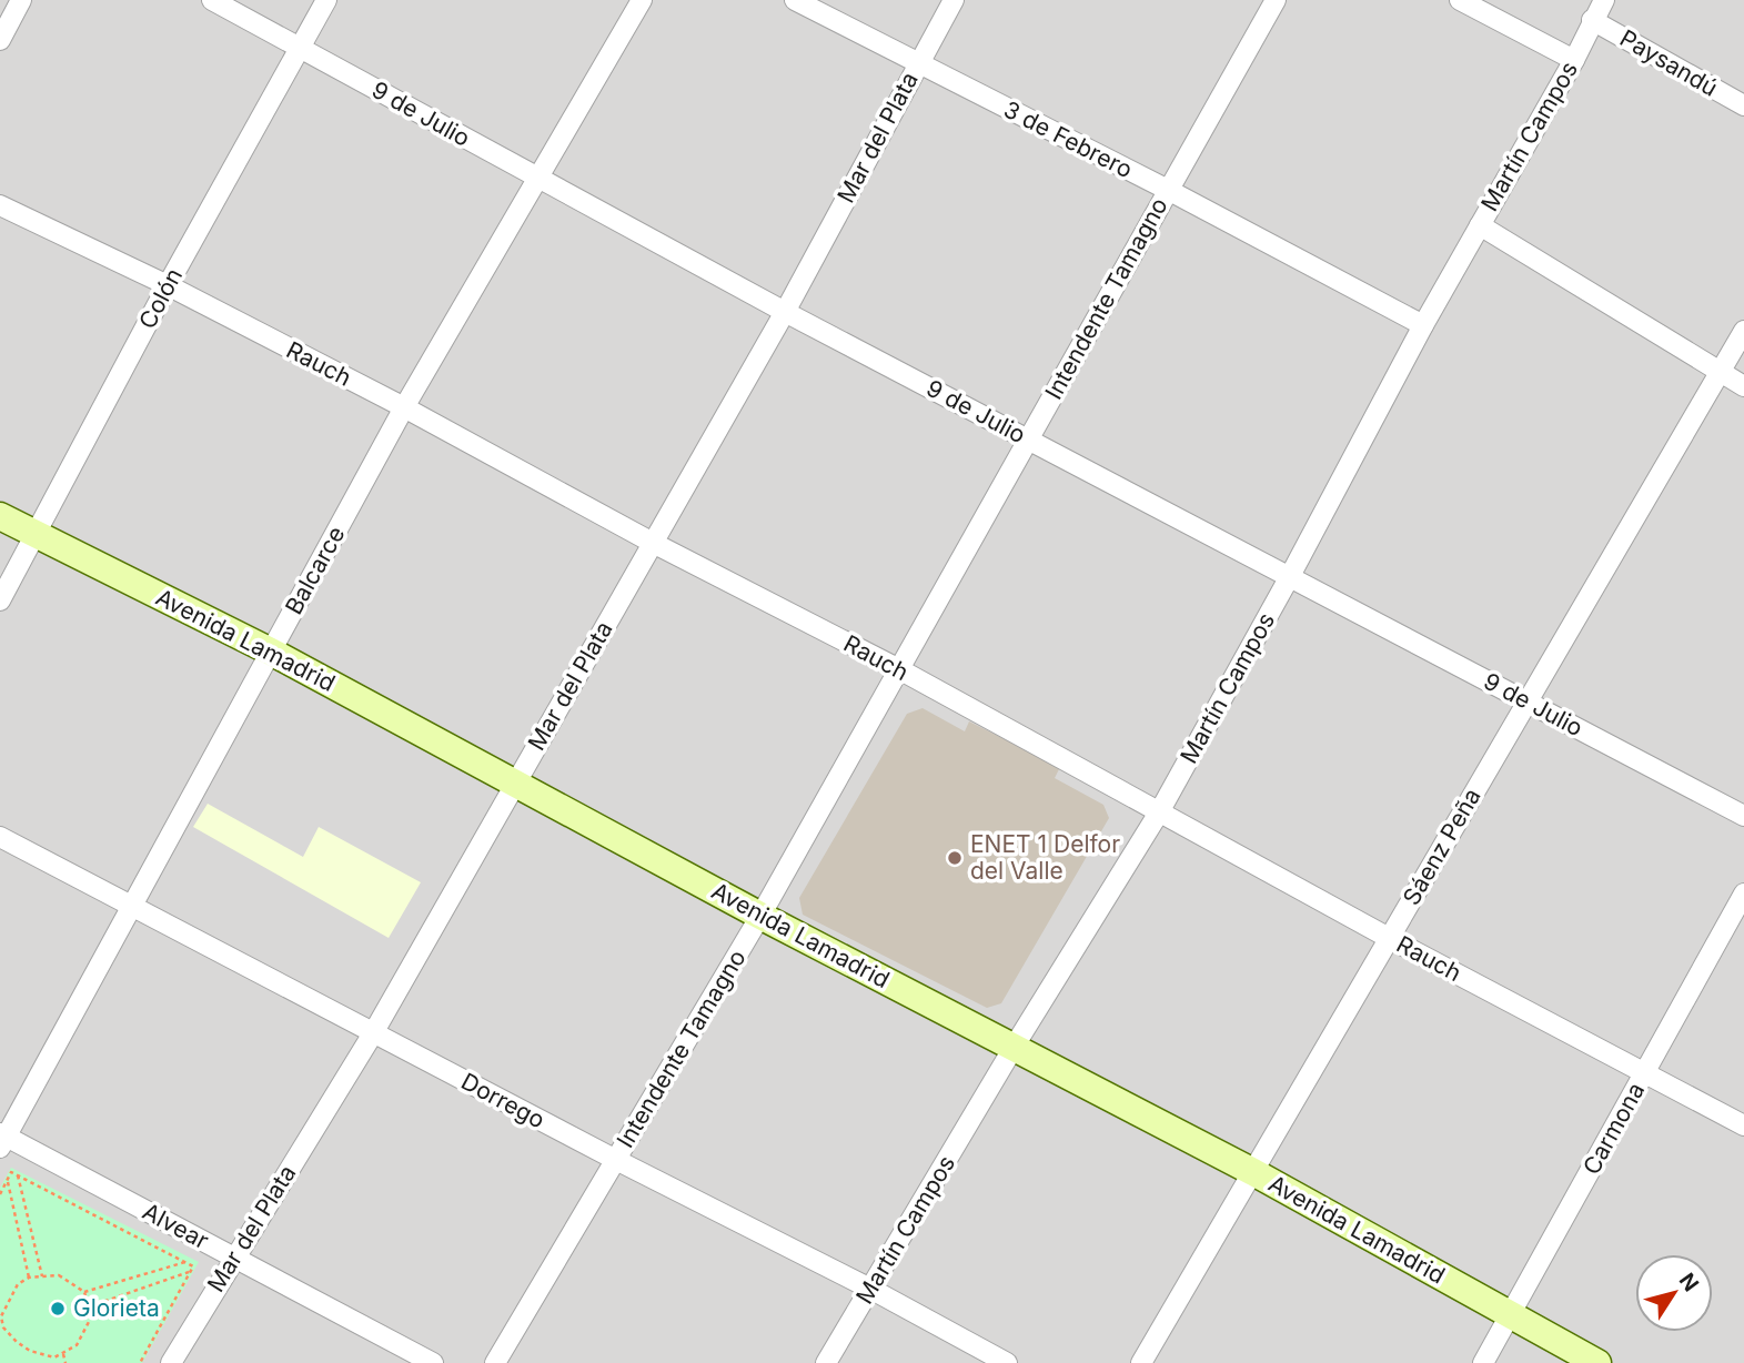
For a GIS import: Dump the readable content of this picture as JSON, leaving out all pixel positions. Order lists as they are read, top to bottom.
{
  "streets": {
    "main road": ["Avenida Lamadrid"],
    "street": [
      "Paysandú",
      "9 de Julio",
      "Martín Campos",
      "Mar del Plata",
      "3 de Febrero",
      "Colón",
      "Intendente Tamagno",
      "Rauch",
      "Balcarce",
      "Sáenz Peña",
      "Dorrego",
      "Carmona",
      "Alvear"
    ]
  },
  "crossings": [
    ["Paysandú", "Martín Campos"],
    ["9 de Julio", "Martín Campos"],
    ["9 de Julio", "Mar del Plata"],
    ["9 de Julio", "Colón"],
    ["9 de Julio", "Intendente Tamagno"],
    ["9 de Julio", "Balcarce"],
    ["9 de Julio", "Sáenz Peña"],
    ["Martín Campos", "3 de Febrero"],
    ["Martín Campos", "Rauch"],
    ["Martín Campos", "Avenida Lamadrid"],
    ["Martín Campos", "Dorrego"],
    ["Mar del Plata", "3 de Febrero"],
    ["Mar del Plata", "Rauch"],
    ["Mar del Plata", "Avenida Lamadrid"],
    ["Mar del Plata", "Dorrego"],
    ["Mar del Plata", "Alvear"],
    ["3 de Febrero", "Intendente Tamagno"],
    ["Colón", "Rauch"],
    ["Colón", "Avenida Lamadrid"],
    ["Intendente Tamagno", "Rauch"],
    ["Intendente Tamagno", "Avenida Lamadrid"],
    ["Intendente Tamagno", "Dorrego"],
    ["Rauch", "Balcarce"],
    ["Rauch", "Sáenz Peña"],
    ["Rauch", "Carmona"],
    ["Balcarce", "Avenida Lamadrid"],
    ["Balcarce", "Dorrego"],
    ["Balcarce", "Alvear"],
    ["Avenida Lamadrid", "Sáenz Peña"],
    ["Avenida Lamadrid", "Carmona"]
  ],
  "places": ["ENET 1 Delfor del Valle", "Glorieta"],
  "north": "top right"
}
